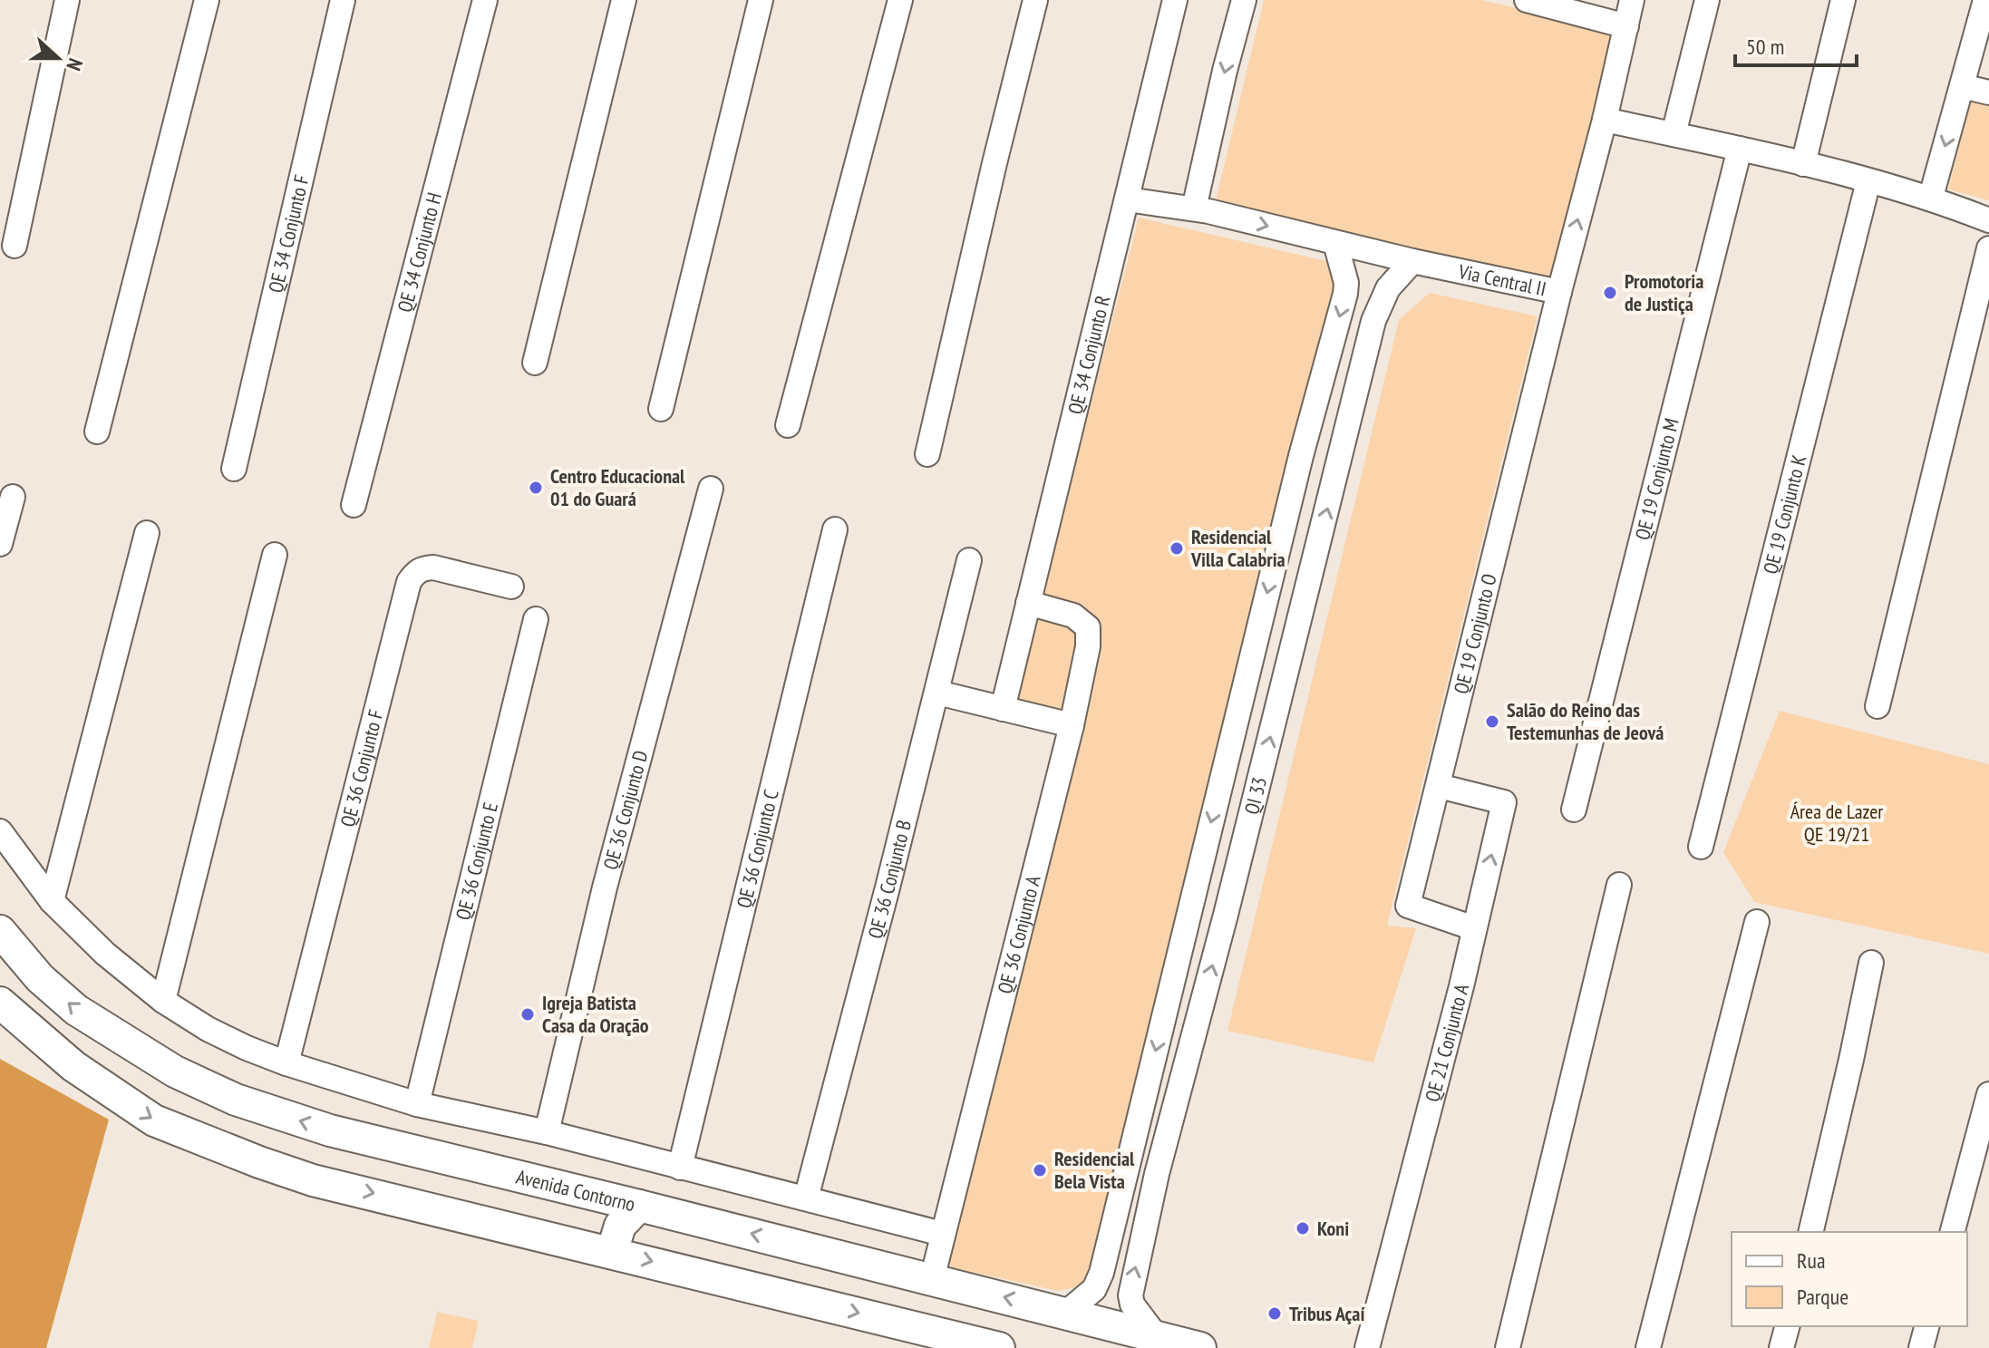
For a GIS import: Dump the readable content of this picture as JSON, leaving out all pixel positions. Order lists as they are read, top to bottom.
{
  "streets": {
    "main road": ["Avenida Contorno"],
    "street": [
      "QE 34 Conjunto F",
      "QE 34 Conjunto H",
      "Via Central II",
      "QE 34 Conjunto R",
      "QE 19 Conjunto M",
      "QE 19 Conjunto K",
      "QE 19 Conjunto O",
      "QE 36 Conjunto F",
      "QI 33",
      "QE 36 Conjunto D",
      "QE 36 Conjunto C",
      "QE 36 Conjunto E",
      "QE 36 Conjunto B",
      "QE 36 Conjunto A",
      "QE 21 Conjunto A"
    ]
  },
  "crossings": [
    ["Via Central II", "QE 34 Conjunto R"],
    ["Via Central II", "QE 19 Conjunto O"],
    ["Via Central II", "QI 33"],
    ["QE 34 Conjunto R", "QE 36 Conjunto A"],
    ["QE 19 Conjunto O", "QE 21 Conjunto A"],
    ["QI 33", "Avenida Contorno"],
    ["QE 36 Conjunto A", "Avenida Contorno"]
  ],
  "parks": ["Área de Lazer QE 19/21"],
  "places": [
    "Promotoria de Justiça",
    "Centro Educacional 01 do Guará",
    "Residencial Villa Calabria",
    "Salão do Reino das Testemunhas de Jeová",
    "Igreja Batista Casa da Oração",
    "Residencial Bela Vista",
    "Koni",
    "Tribus Açaí"
  ],
  "legend": ["Rua", "Parque"],
  "scale_bar": "50 m",
  "north": "right"
}
